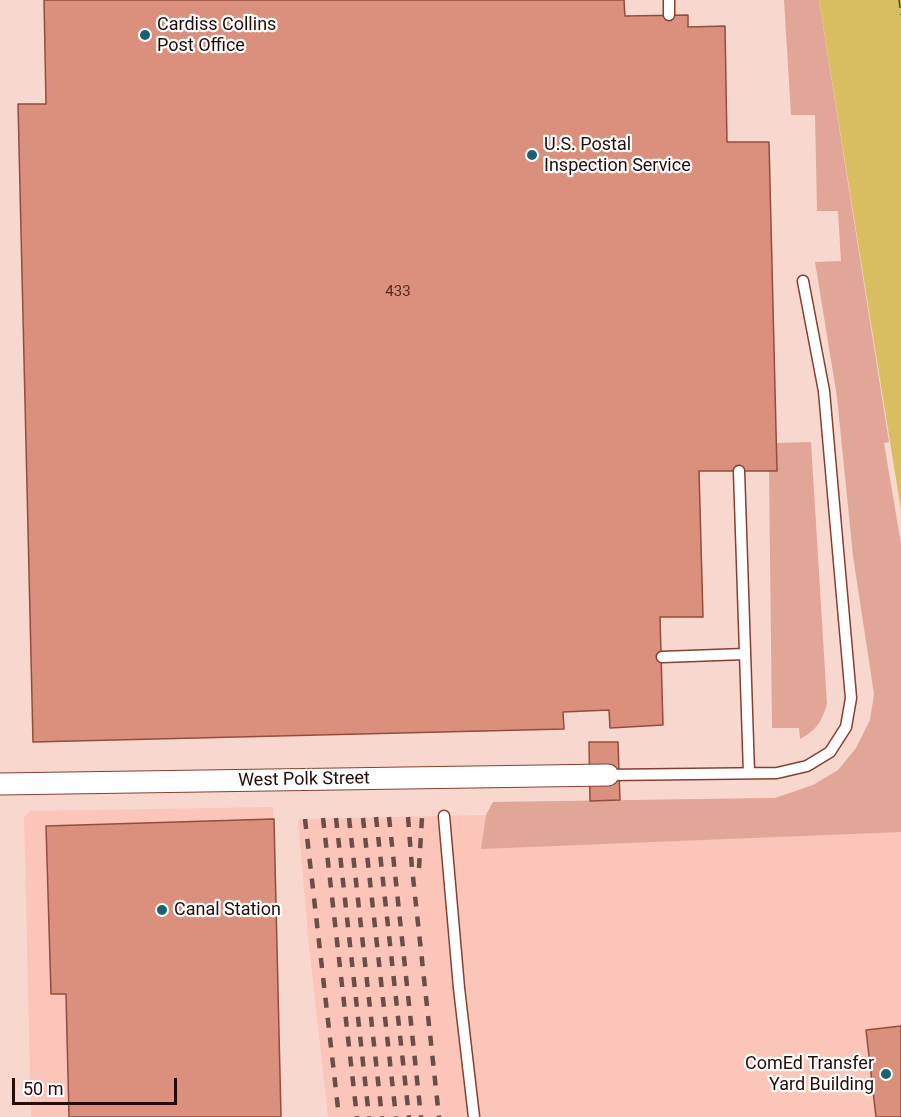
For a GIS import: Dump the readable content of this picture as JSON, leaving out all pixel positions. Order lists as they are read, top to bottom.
{
  "streets": {
    "street": ["West Polk Street"]
  },
  "places": [
    "Cardiss Collins Post Office",
    "U.S. Postal Inspection Service",
    "Canal Station",
    "ComEd Transfer Yard Building"
  ],
  "house_numbers": ["433"],
  "scale_bar": "50 m"
}
